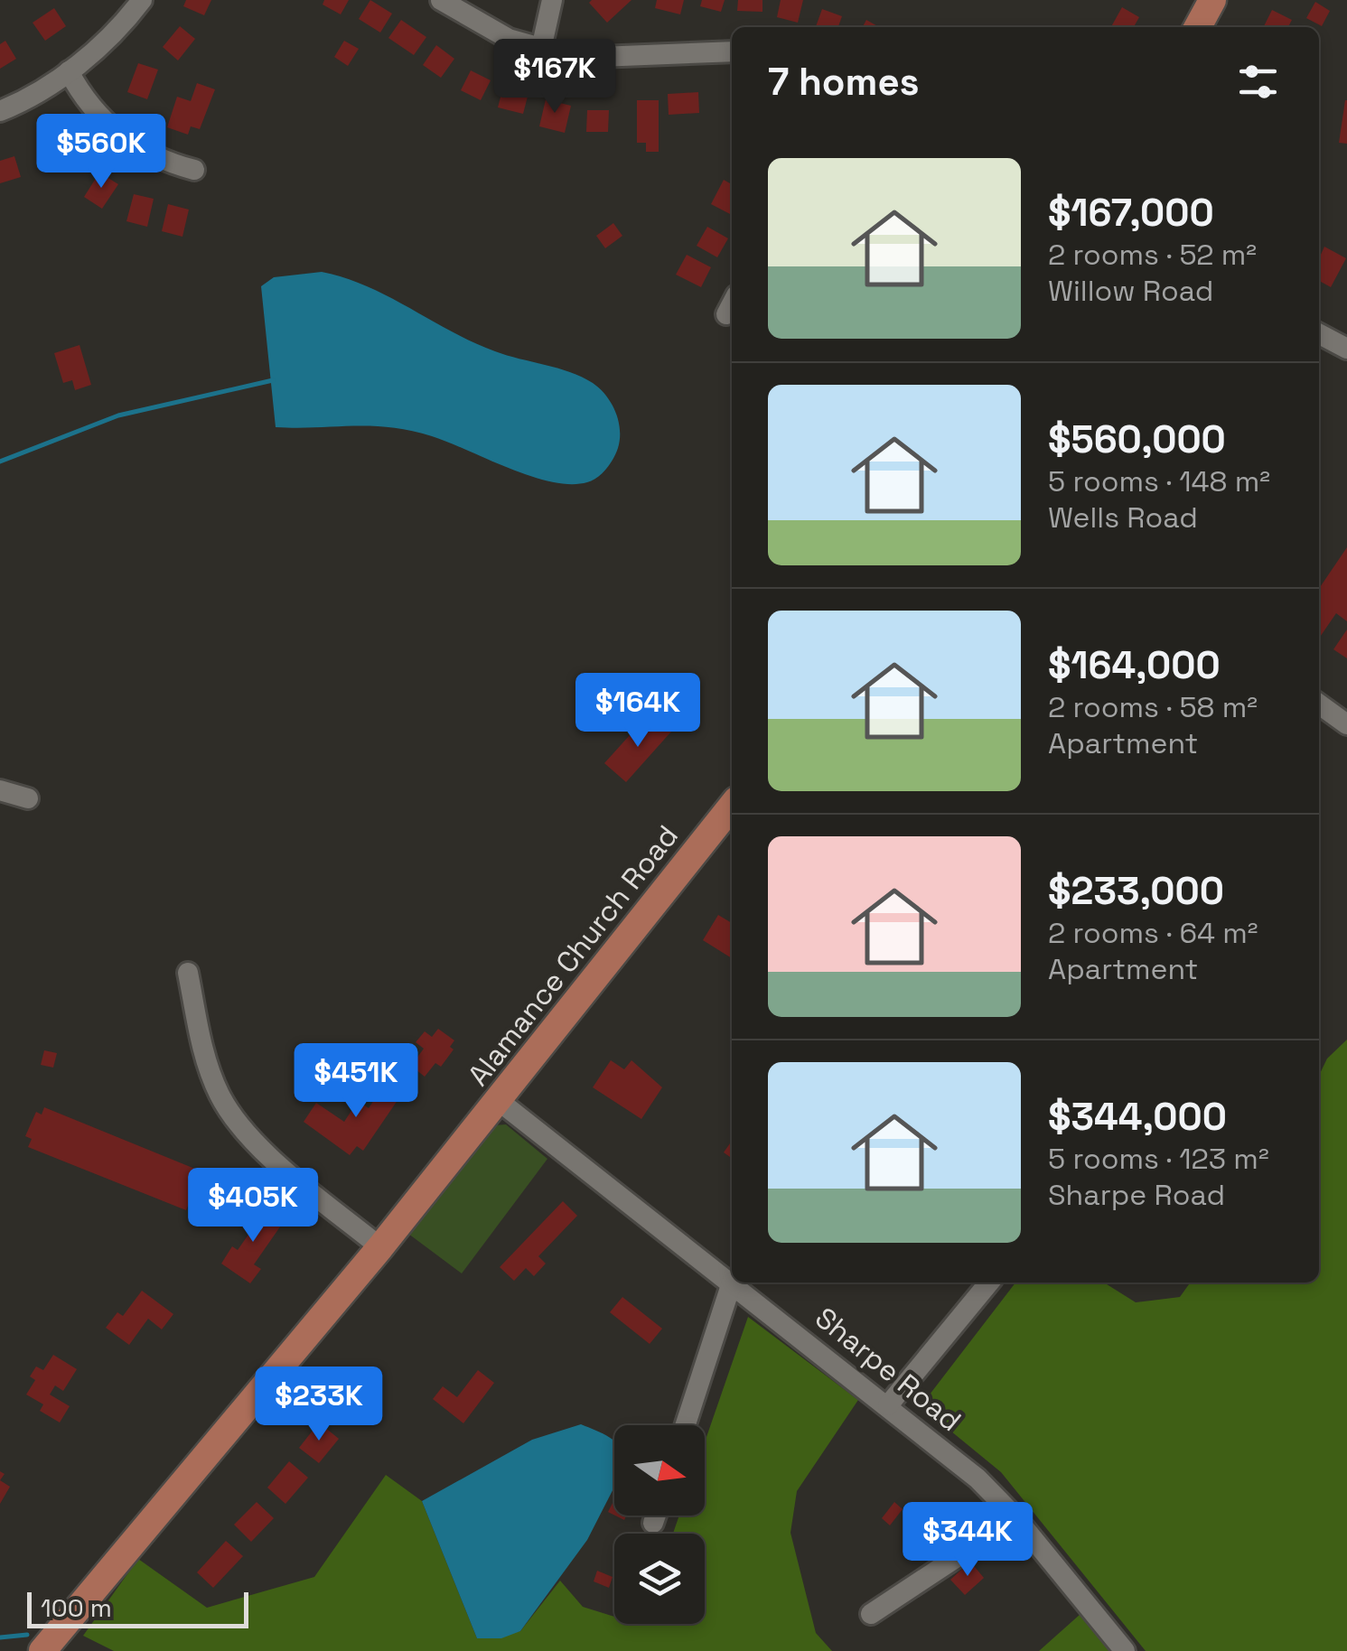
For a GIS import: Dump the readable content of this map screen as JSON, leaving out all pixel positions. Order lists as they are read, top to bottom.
{
  "streets": {
    "main road": ["Alamance Church Road"],
    "street": ["Sharpe Road"]
  },
  "crossings": [
    ["Alamance Church Road", "Sharpe Road"]
  ],
  "scale_bar": "100 m",
  "north": "right",
  "page": {
    "heading": "7 homes",
    "price": [
      "$167K",
      "$560K",
      "$164K",
      "$451K",
      "$405K",
      "$233K",
      "$344K"
    ],
    "list": [
      {
        "name": "$167,000",
        "note": "2 rooms · 52 m² · Willow Road"
      },
      {
        "name": "$560,000",
        "note": "5 rooms · 148 m² · Wells Road"
      },
      {
        "name": "$164,000",
        "note": "2 rooms · 58 m² · Apartment"
      },
      {
        "name": "$233,000",
        "note": "2 rooms · 64 m² · Apartment"
      },
      {
        "name": "$344,000",
        "note": "5 rooms · 123 m² · Sharpe Road"
      }
    ],
    "scale": "100 m"
  }
}
